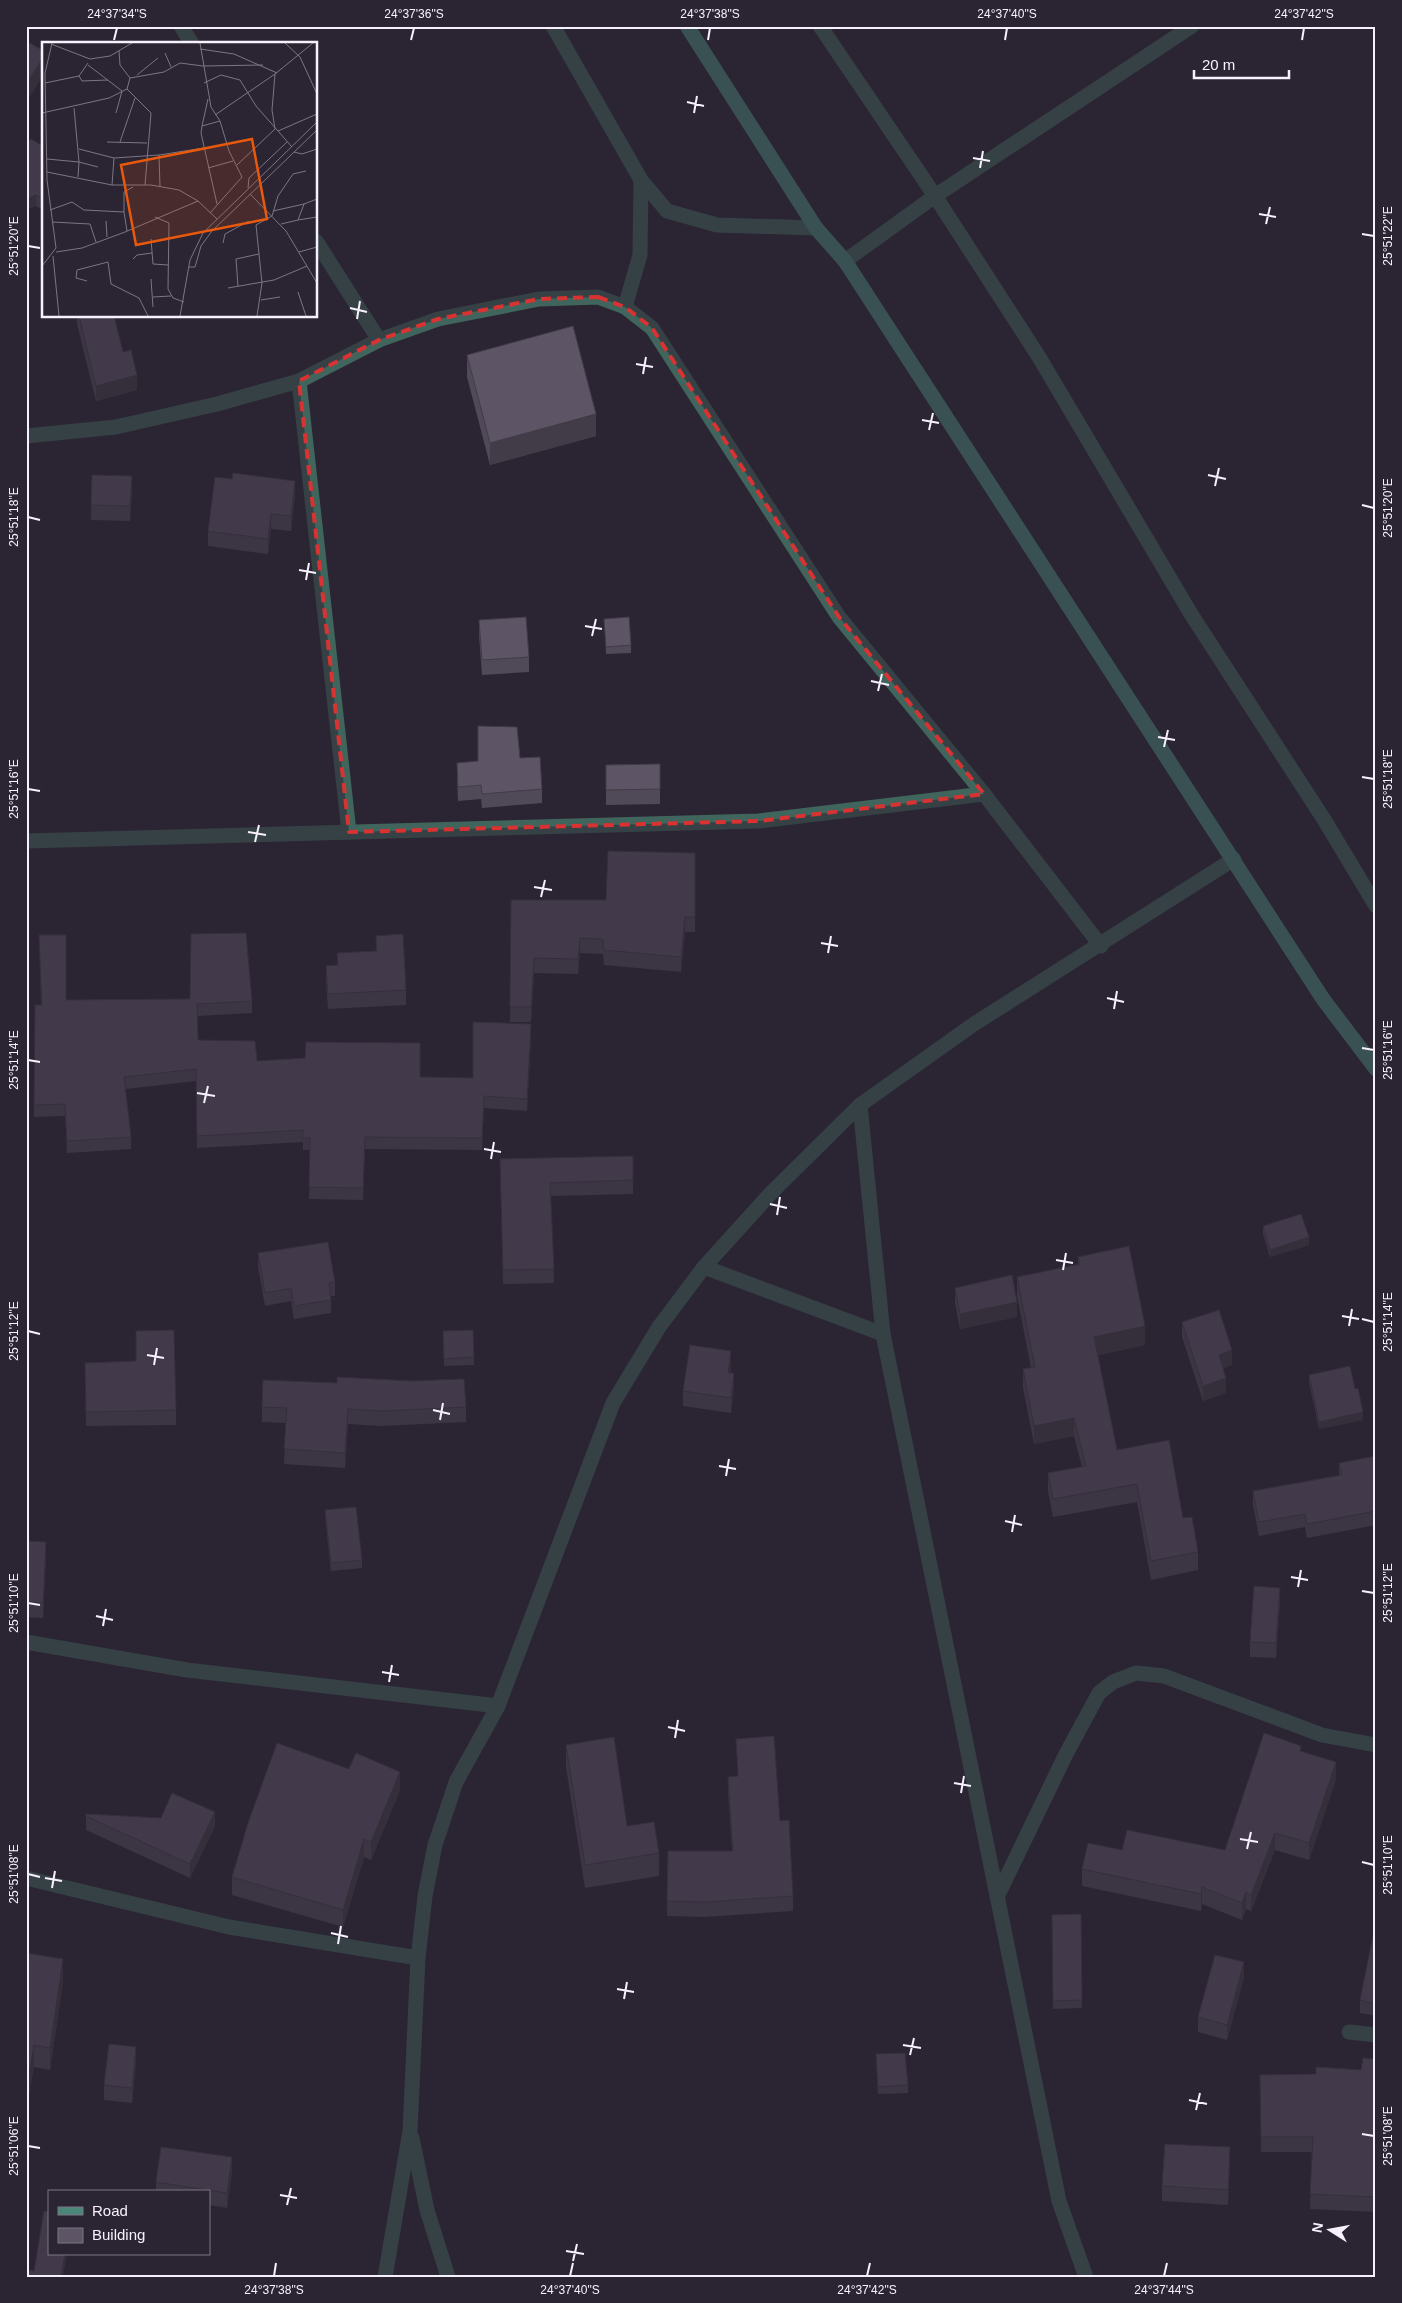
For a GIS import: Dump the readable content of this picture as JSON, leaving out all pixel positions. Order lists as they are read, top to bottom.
{
  "legend": ["Road", "Building"],
  "scale_bar": "20 m",
  "north": "left",
  "coordinates": [
    "24°37'34\"S",
    "24°37'36\"S",
    "24°37'38\"S",
    "24°37'40\"S",
    "24°37'42\"S",
    "25°51'22\"E",
    "25°51'20\"E",
    "25°51'18\"E",
    "25°51'16\"E",
    "25°51'14\"E",
    "25°51'12\"E",
    "25°51'10\"E",
    "25°51'08\"E",
    "25°51'06\"E",
    "24°37'44\"S"
  ]
}
